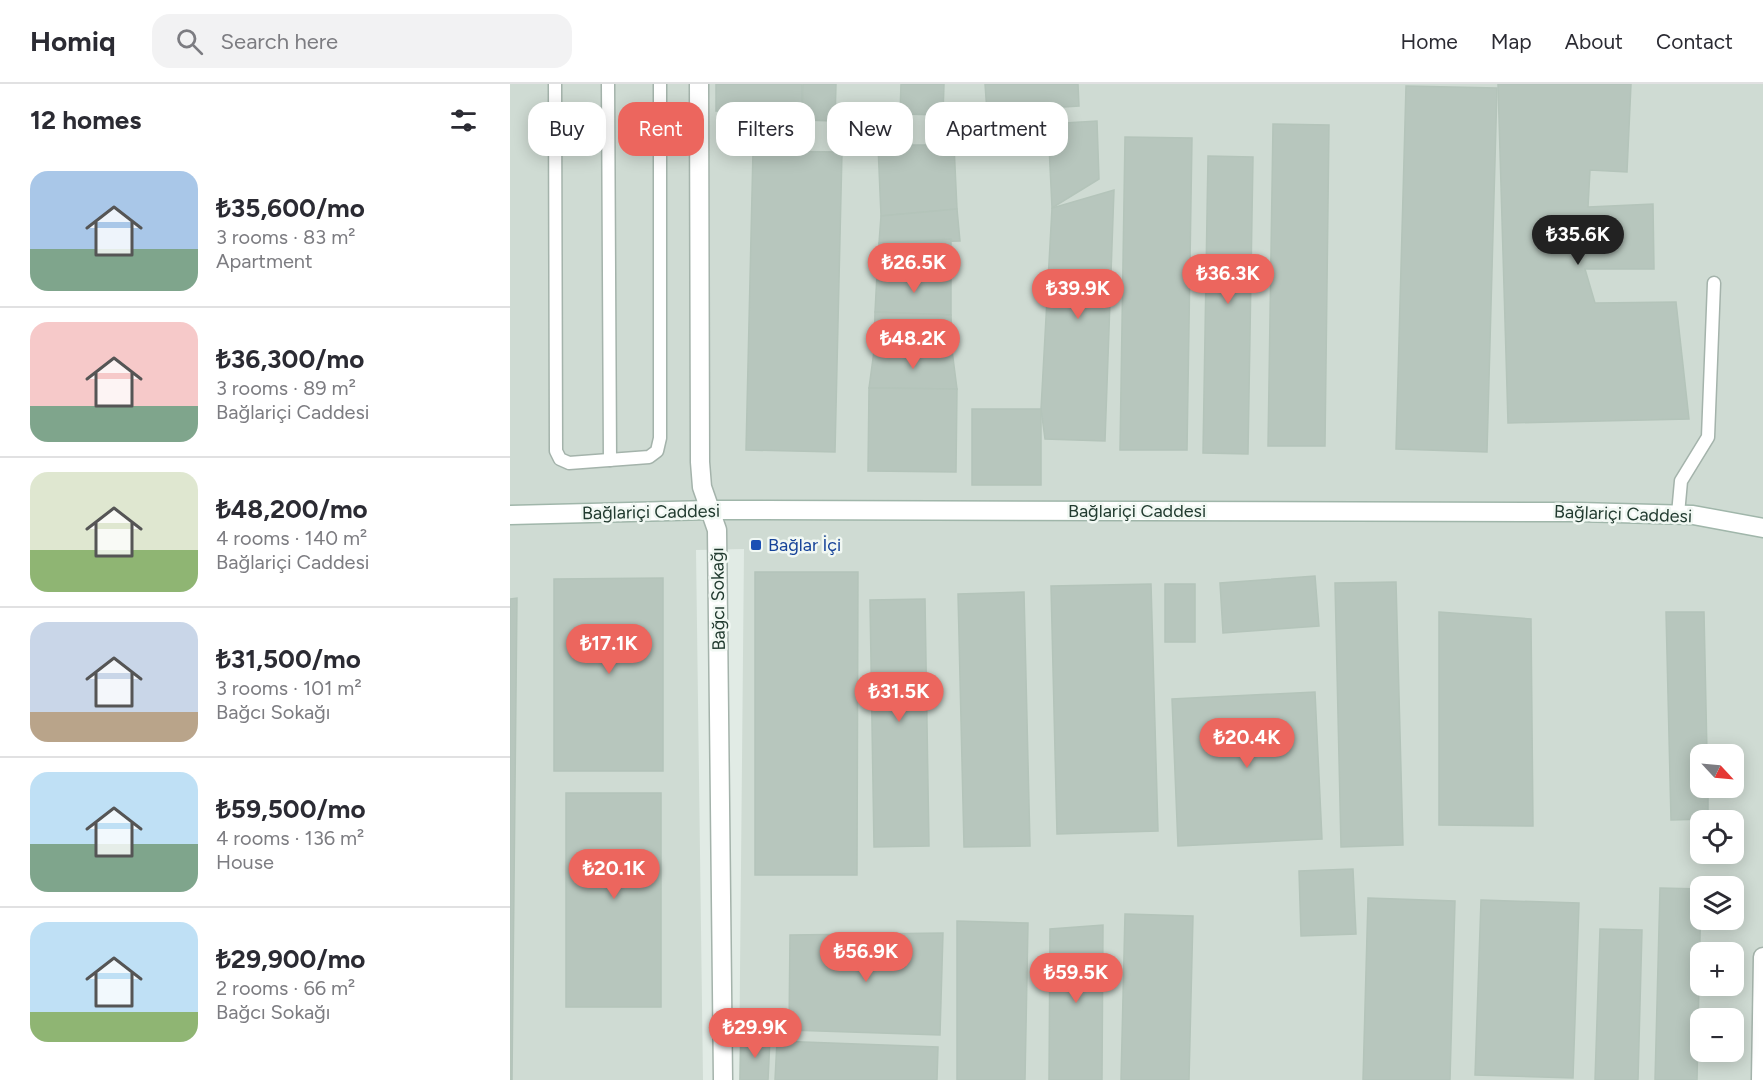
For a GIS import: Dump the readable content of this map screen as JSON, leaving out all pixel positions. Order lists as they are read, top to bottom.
{
  "streets": {
    "main road": ["Bağlariçi Caddesi", "Bağcı Sokağı"]
  },
  "crossings": [
    ["Bağlariçi Caddesi", "Bağcı Sokağı"]
  ],
  "places": {
    "transit": ["Bağlar İçi"]
  },
  "north": "bottom right",
  "page": {
    "header": "Homiq",
    "search": "Search here",
    "nav": [
      "Home",
      "Map",
      "About",
      "Contact"
    ],
    "heading": "12 homes",
    "chip": [
      "Buy",
      "Rent",
      "Filters",
      "New",
      "Apartment"
    ],
    "list": [
      {
        "name": "₺35,600/mo",
        "note": "3 rooms · 83 m² · Apartment"
      },
      {
        "name": "₺36,300/mo",
        "note": "3 rooms · 89 m² · Bağlariçi Caddesi"
      },
      {
        "name": "₺48,200/mo",
        "note": "4 rooms · 140 m² · Bağlariçi Caddesi"
      },
      {
        "name": "₺31,500/mo",
        "note": "3 rooms · 101 m² · Bağcı Sokağı"
      },
      {
        "name": "₺59,500/mo",
        "note": "4 rooms · 136 m² · House"
      },
      {
        "name": "₺29,900/mo",
        "note": "2 rooms · 66 m² · Bağcı Sokağı"
      }
    ],
    "price": [
      "₺35.6K",
      "₺26.5K",
      "₺36.3K",
      "₺39.9K",
      "₺48.2K",
      "₺17.1K",
      "₺31.5K",
      "₺20.4K",
      "₺20.1K",
      "₺56.9K",
      "₺59.5K",
      "₺29.9K"
    ],
    "map_buttons": ["+", "−"]
  }
}
